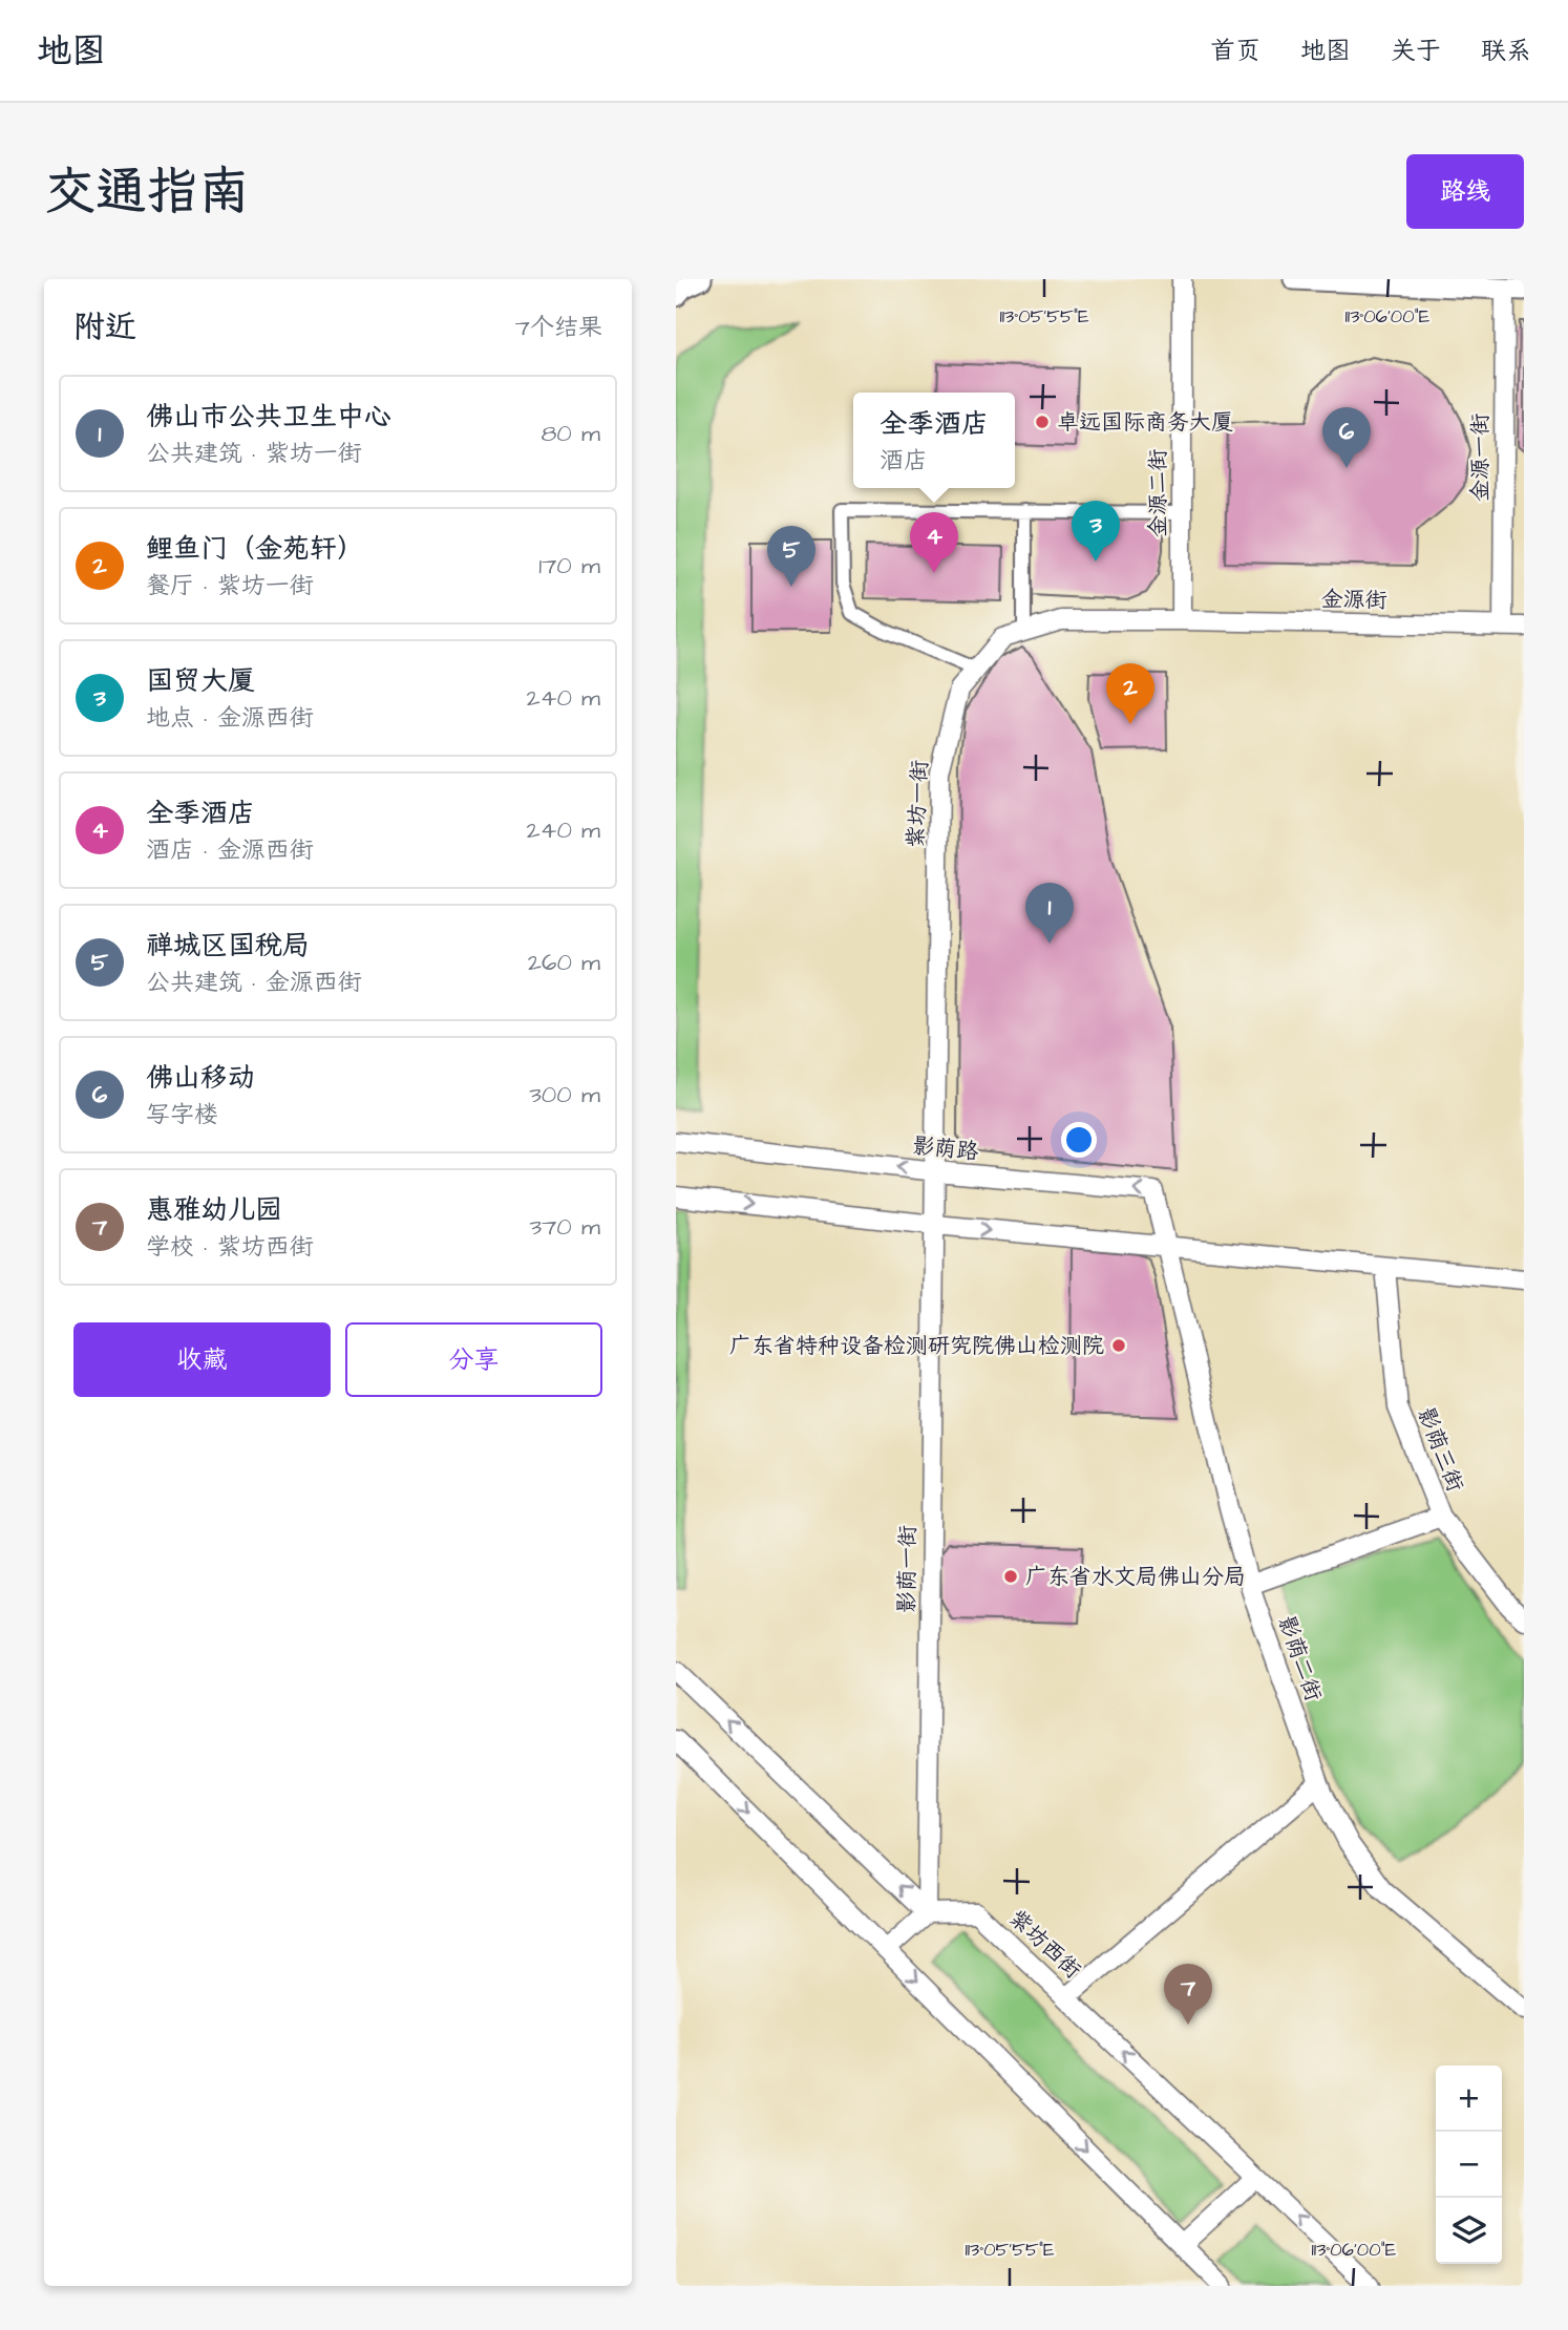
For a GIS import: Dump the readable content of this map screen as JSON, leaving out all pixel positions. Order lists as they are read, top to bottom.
{
  "streets": {
    "street": [
      "金源一街",
      "金源二街",
      "金源街",
      "紫坊一街",
      "影荫路",
      "影荫三街",
      "影荫一街",
      "影荫二街",
      "紫坊西街"
    ]
  },
  "crossings": [
    ["金源一街", "金源街"],
    ["金源二街", "金源街"],
    ["金源二街", "紫坊一街"],
    ["金源街", "紫坊一街"],
    ["紫坊一街", "影荫路"],
    ["紫坊一街", "影荫一街"],
    ["影荫路", "影荫二街"],
    ["影荫一街", "紫坊西街"]
  ],
  "places": ["卓远国际商务大厦", "广东省特种设备检测研究院佛山检测院", "广东省水文局佛山分局"],
  "page": {
    "header": "地图",
    "nav": [
      "首页",
      "地图",
      "关于",
      "联系"
    ],
    "title": "交通指南",
    "buttons": [
      "路线",
      ["收藏", "分享"]
    ],
    "heading": ["附近", "7个结果"],
    "list": [
      {
        "mark": "1",
        "name": "佛山市公共卫生中心",
        "note": "公共建筑 · 紫坊一街",
        "value": "80 m"
      },
      {
        "mark": "2",
        "name": "鲤鱼门（金苑轩）",
        "note": "餐厅 · 紫坊一街",
        "value": "170 m"
      },
      {
        "mark": "3",
        "name": "国贸大厦",
        "note": "地点 · 金源西街",
        "value": "240 m"
      },
      {
        "mark": "4",
        "name": "全季酒店",
        "note": "酒店 · 金源西街",
        "value": "240 m"
      },
      {
        "mark": "5",
        "name": "禅城区国税局",
        "note": "公共建筑 · 金源西街",
        "value": "260 m"
      },
      {
        "mark": "6",
        "name": "佛山移动",
        "note": "写字楼",
        "value": "300 m"
      },
      {
        "mark": "7",
        "name": "惠雅幼儿园",
        "note": "学校 · 紫坊西街",
        "value": "370 m"
      }
    ],
    "popup": ["全季酒店", "酒店"],
    "pins": [
      "6",
      "3",
      "4",
      "5",
      "2",
      "1",
      "7"
    ],
    "map_buttons": ["+", "−"]
  },
  "coordinates": ["113°05'55\"E", "113°06'00\"E"]
}
